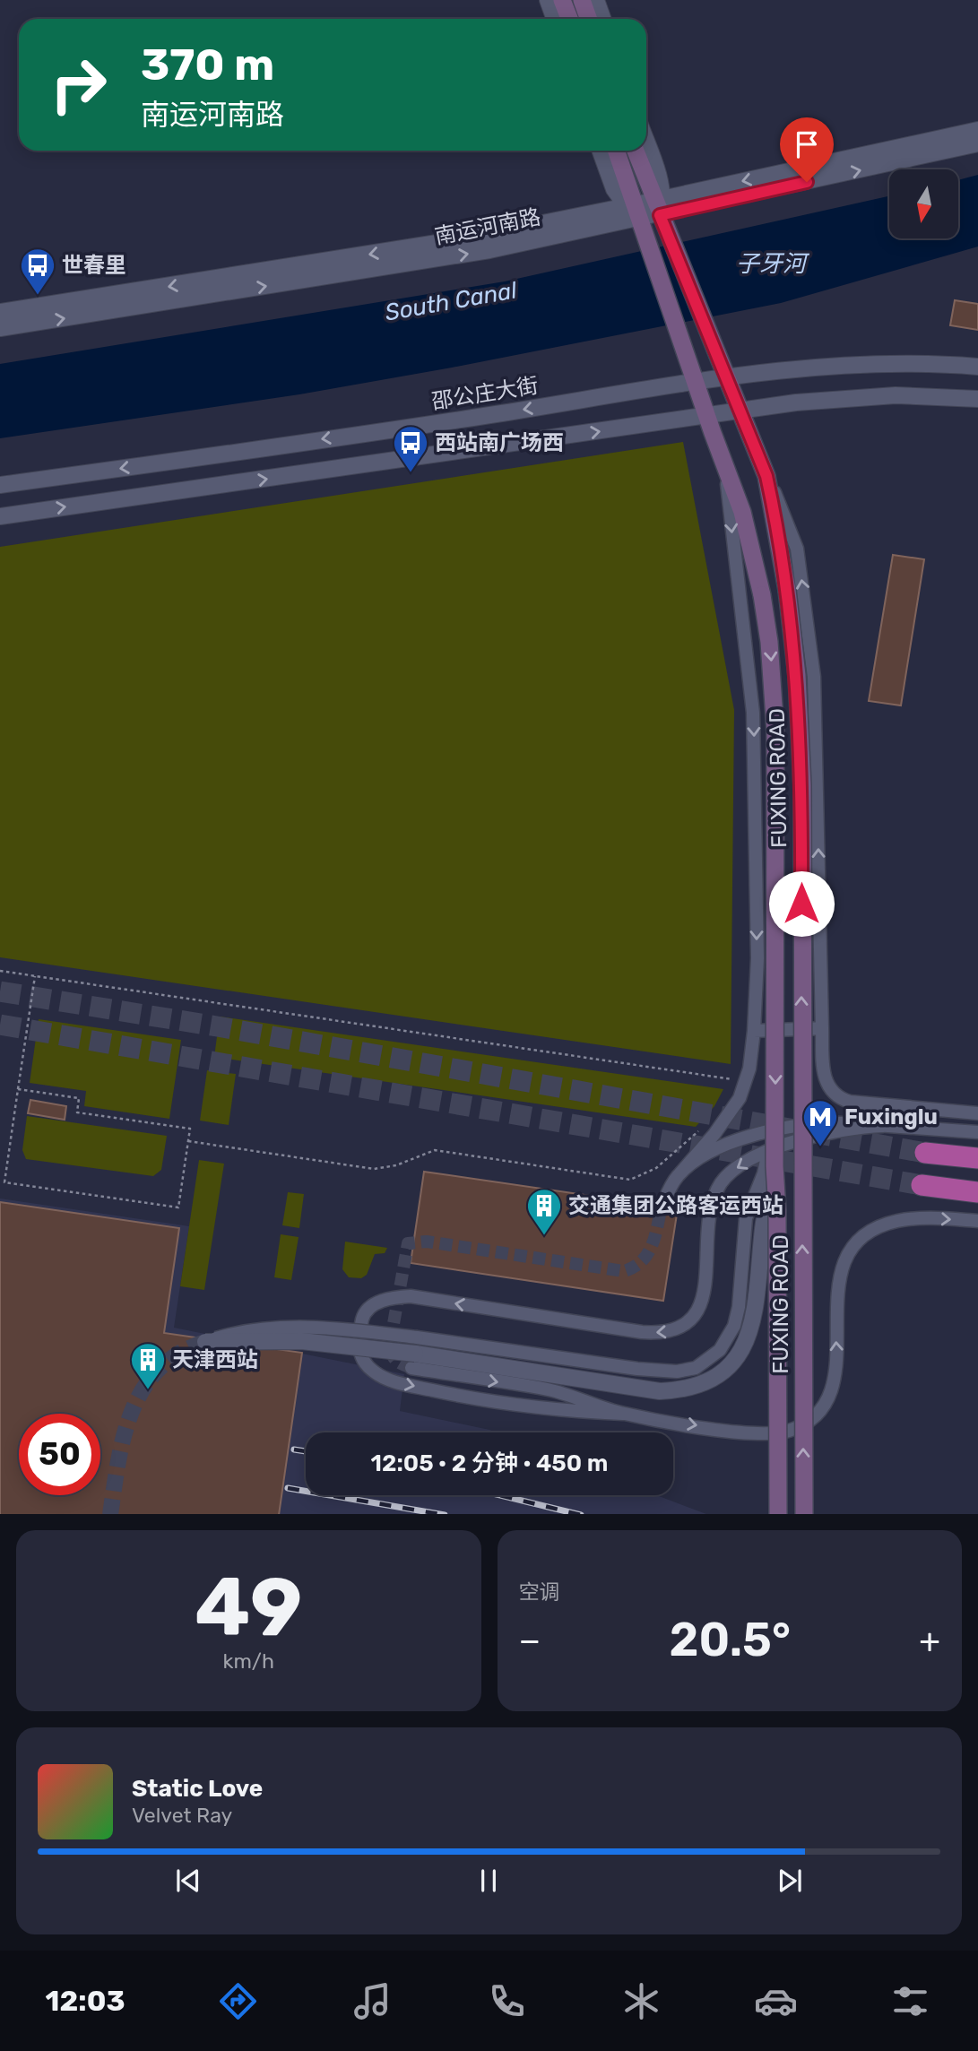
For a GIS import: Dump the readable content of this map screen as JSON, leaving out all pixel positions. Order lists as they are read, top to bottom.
{
  "streets": {
    "main road": ["FUXING ROAD"],
    "street": ["南运河南路", "邵公庄大街"]
  },
  "crossings": [
    ["南运河南路", "FUXING ROAD"],
    ["邵公庄大街", "FUXING ROAD"]
  ],
  "water": ["子牙河", "South Canal"],
  "places": {
    "bus stop": ["世春里", "西站南广场西"],
    "metro station": ["Fuxinglu"],
    "building": ["交通集团公路客运西站", "天津西站"]
  },
  "north": "bottom",
  "page": {
    "turn": ["370 m", "南运河南路"],
    "limit": "50",
    "trip": "12:05 · 2 分钟 · 450 m",
    "tile": [
      ["49", "km/h"],
      "空调"
    ],
    "heat": ["−", "20.5°", "+"],
    "song": ["Static Love", "Velvet Ray"],
    "tabs": "12:03"
  }
}
